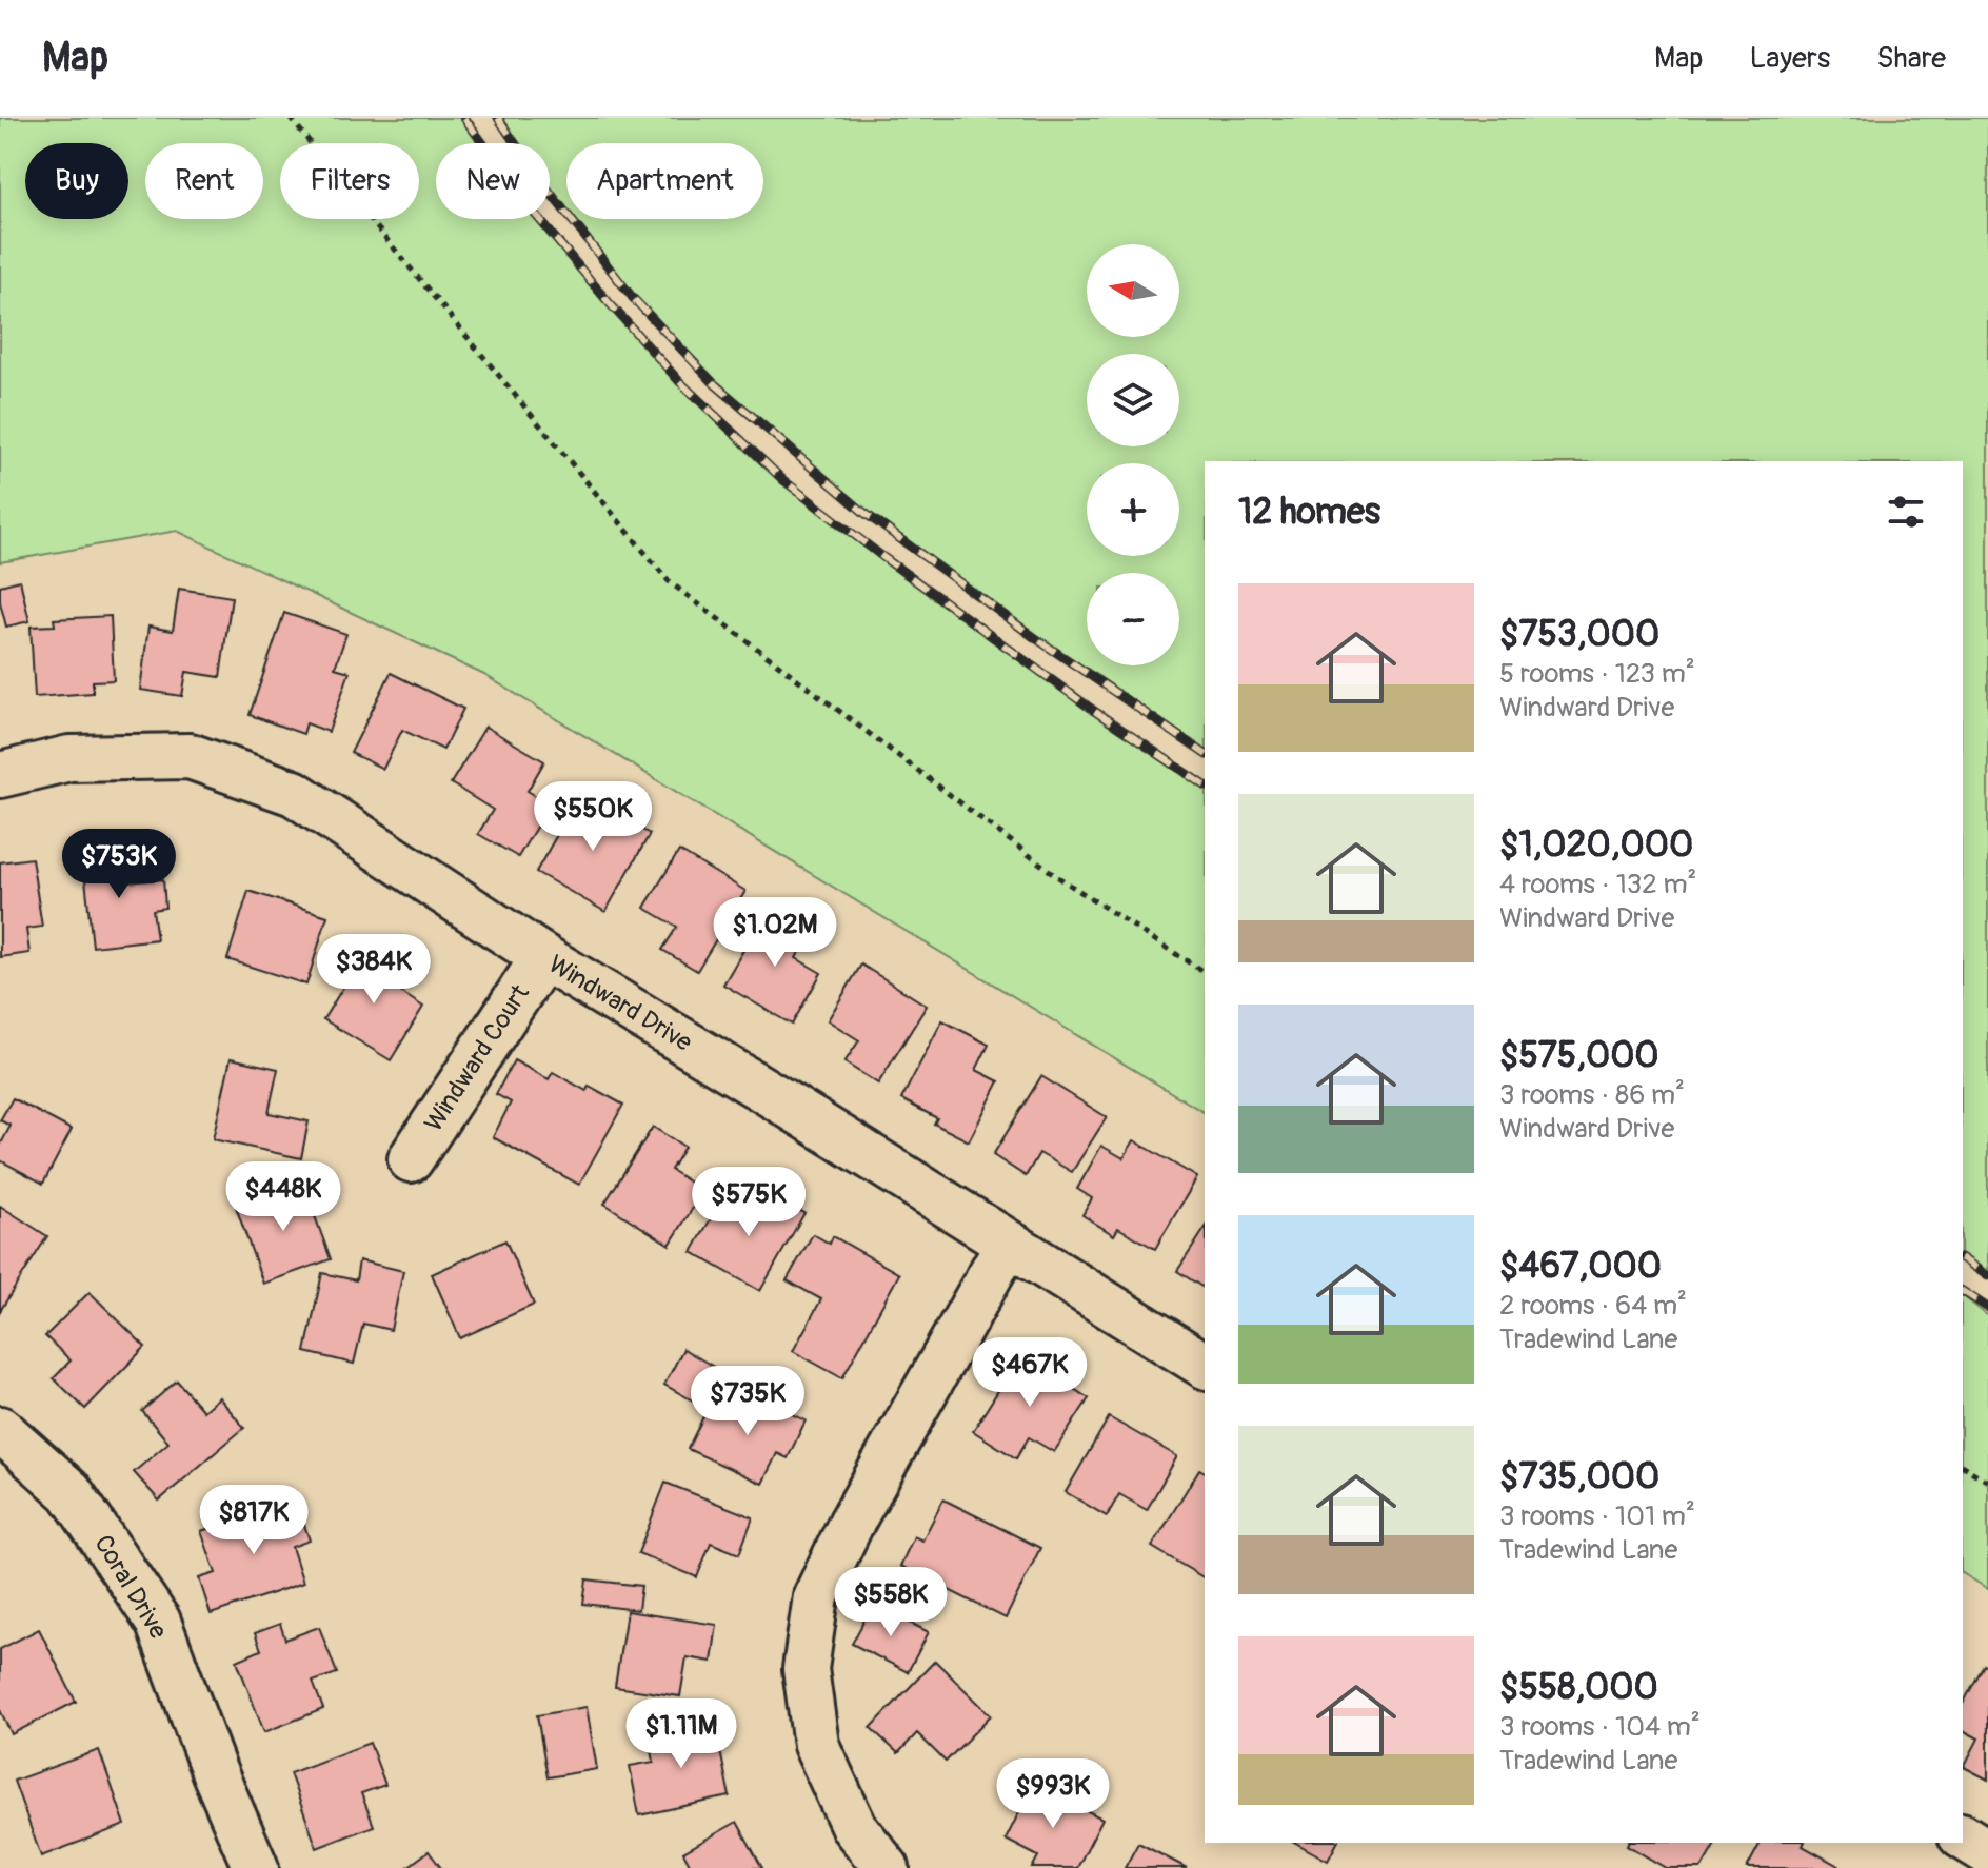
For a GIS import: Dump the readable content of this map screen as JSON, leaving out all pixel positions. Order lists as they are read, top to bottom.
{
  "streets": {
    "street": ["Windward Drive", "Windward Court", "Coral Drive"]
  },
  "crossings": [
    ["Windward Drive", "Windward Court"]
  ],
  "north": "left",
  "page": {
    "header": "Map",
    "nav": ["Map", "Layers", "Share"],
    "chip": [
      "Buy",
      "Rent",
      "Filters",
      "New",
      "Apartment"
    ],
    "map_buttons": ["+", "−"],
    "heading": "12 homes",
    "list": [
      {
        "name": "$753,000",
        "note": "5 rooms · 123 m² · Windward Drive"
      },
      {
        "name": "$1,020,000",
        "note": "4 rooms · 132 m² · Windward Drive"
      },
      {
        "name": "$575,000",
        "note": "3 rooms · 86 m² · Windward Drive"
      },
      {
        "name": "$467,000",
        "note": "2 rooms · 64 m² · Tradewind Lane"
      },
      {
        "name": "$735,000",
        "note": "3 rooms · 101 m² · Tradewind Lane"
      },
      {
        "name": "$558,000",
        "note": "3 rooms · 104 m² · Tradewind Lane"
      }
    ],
    "price": [
      "$550K",
      "$753K",
      "$1.02M",
      "$384K",
      "$448K",
      "$575K",
      "$467K",
      "$735K",
      "$817K",
      "$558K",
      "$1.11M",
      "$993K"
    ]
  }
}
